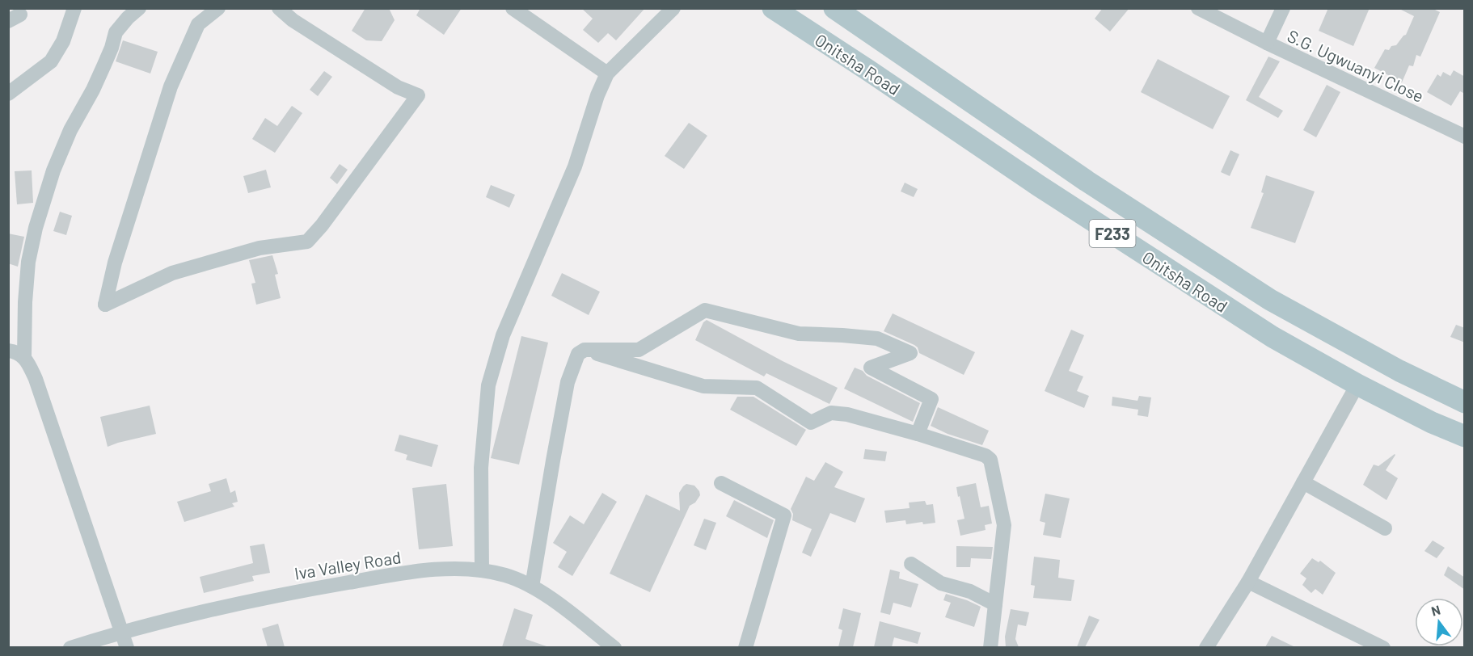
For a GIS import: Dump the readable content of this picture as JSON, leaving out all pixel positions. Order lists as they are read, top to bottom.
{
  "streets": {
    "main road": ["Onitsha Road", "F233"],
    "street": ["S.G. Ugwuanyi Close", "Iva Valley Road"]
  },
  "north": "top"
}
